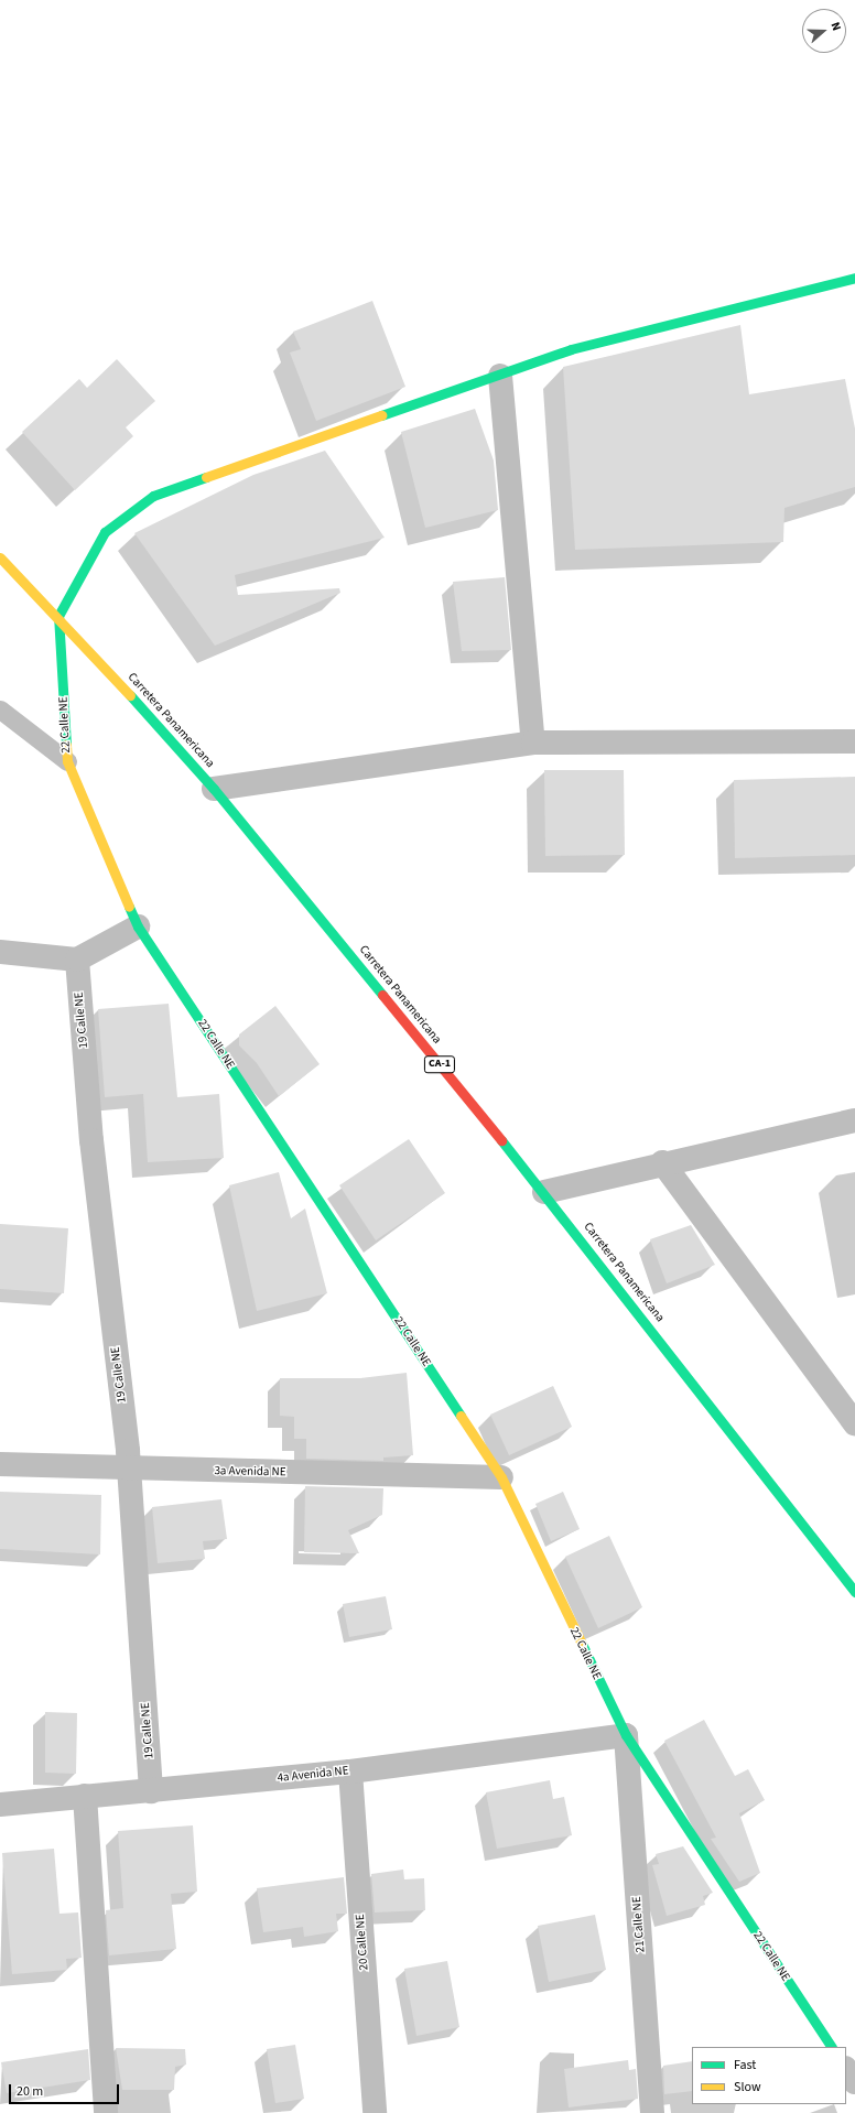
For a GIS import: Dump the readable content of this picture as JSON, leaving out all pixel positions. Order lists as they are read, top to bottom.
{
  "streets": {
    "main road": ["Carretera Panamericana", "22 Calle NE", "CA-1"],
    "street": [
      "19 Calle NE",
      "3a Avenida NE",
      "4a Avenida NE",
      "21 Calle NE",
      "20 Calle NE"
    ]
  },
  "crossings": [
    ["Carretera Panamericana", "22 Calle NE"],
    ["22 Calle NE", "3a Avenida NE"],
    ["22 Calle NE", "4a Avenida NE"],
    ["22 Calle NE", "21 Calle NE"],
    ["19 Calle NE", "3a Avenida NE"],
    ["19 Calle NE", "4a Avenida NE"],
    ["4a Avenida NE", "21 Calle NE"],
    ["4a Avenida NE", "20 Calle NE"]
  ],
  "legend": ["Fast", "Slow"],
  "scale_bar": "20 m",
  "north": "right"
}
